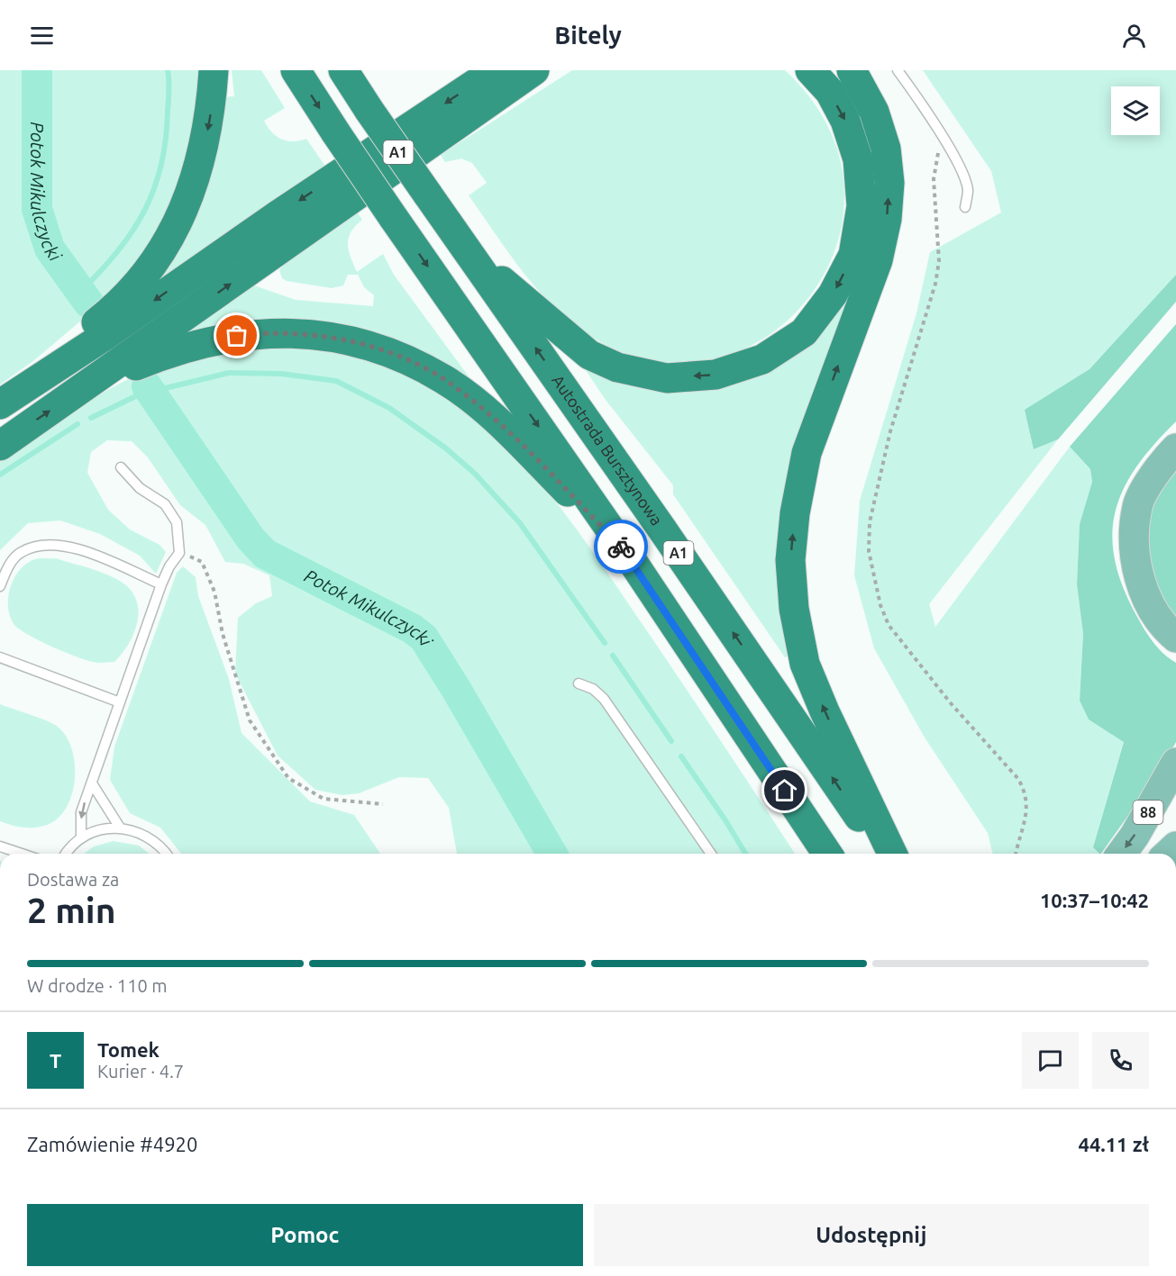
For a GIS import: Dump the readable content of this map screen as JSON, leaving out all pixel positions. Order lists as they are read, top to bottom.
{
  "streets": {
    "highway": ["A1", "Autostrada Bursztynowa"],
    "main road": ["88"]
  },
  "water": ["Potok Mikulczycki"],
  "page": {
    "header": "Bitely",
    "heading": ["2 min", "Dostawa za", "10:37–10:42"],
    "panel": [
      "Tomek",
      "Kurier · 4.7",
      "Zamówienie #4920",
      "44.11 zł"
    ],
    "bar": "W drodze · 110 m",
    "round": "T",
    "buttons": ["Pomoc", "Udostępnij"]
  }
}
